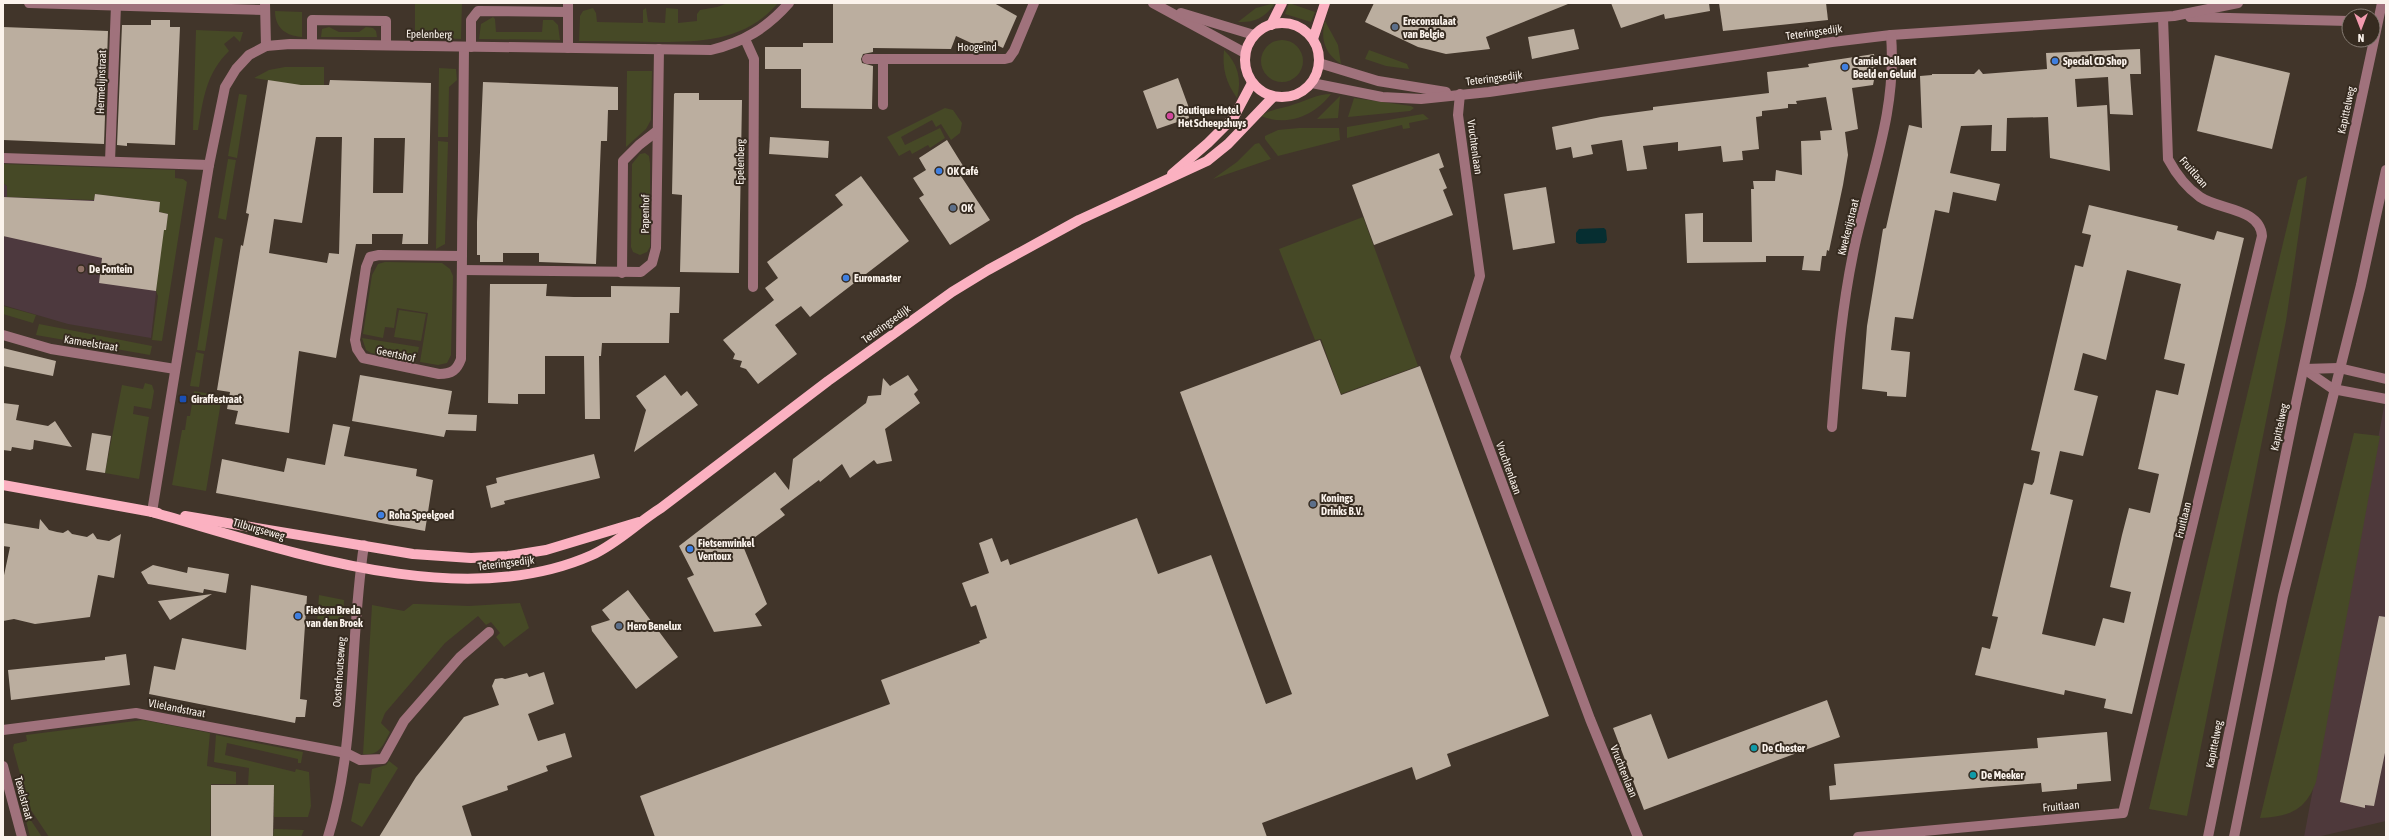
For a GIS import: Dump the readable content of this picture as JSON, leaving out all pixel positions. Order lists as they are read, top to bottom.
{
  "streets": {
    "main road": ["Teteringsedijk", "Tilburgseweg"],
    "street": [
      "Epelenberg",
      "Hoogeind",
      "Hermelijnstraat",
      "Kapittelweg",
      "Vruchtenlaan",
      "Fruitlaan",
      "Papenhof",
      "Kwekerijstraat",
      "Kameelstraat",
      "Geertshof",
      "Oosterhoutseweg",
      "Vlielandstraat",
      "Texelstraat"
    ]
  },
  "crossings": [
    ["Teteringsedijk", "Vruchtenlaan"],
    ["Teteringsedijk", "Fruitlaan"],
    ["Teteringsedijk", "Kwekerijstraat"],
    ["Teteringsedijk", "Tilburgseweg"],
    ["Teteringsedijk", "Oosterhoutseweg"],
    ["Epelenberg", "Papenhof"],
    ["Epelenberg", "Geertshof"],
    ["Papenhof", "Geertshof"],
    ["Tilburgseweg", "Oosterhoutseweg"],
    ["Oosterhoutseweg", "Vlielandstraat"]
  ],
  "places": {
    "other": [
      "Ereconsulaat van Belgie",
      "Special CD Shop",
      "Camiel Dellaert Beeld en Geluid",
      "Boutique Hotel Het Scheepshuys",
      "OK Café",
      "OK",
      "De Fontein",
      "Euromaster",
      "Konings Drinks B.V.",
      "Roha Speelgoed",
      "Fietsenwinkel Ventoux",
      "Fietsen Breda van den Broek",
      "Hero Benelux",
      "De Chester",
      "De Meeker"
    ],
    "transit": ["Giraffestraat"]
  },
  "north": "bottom"
}
